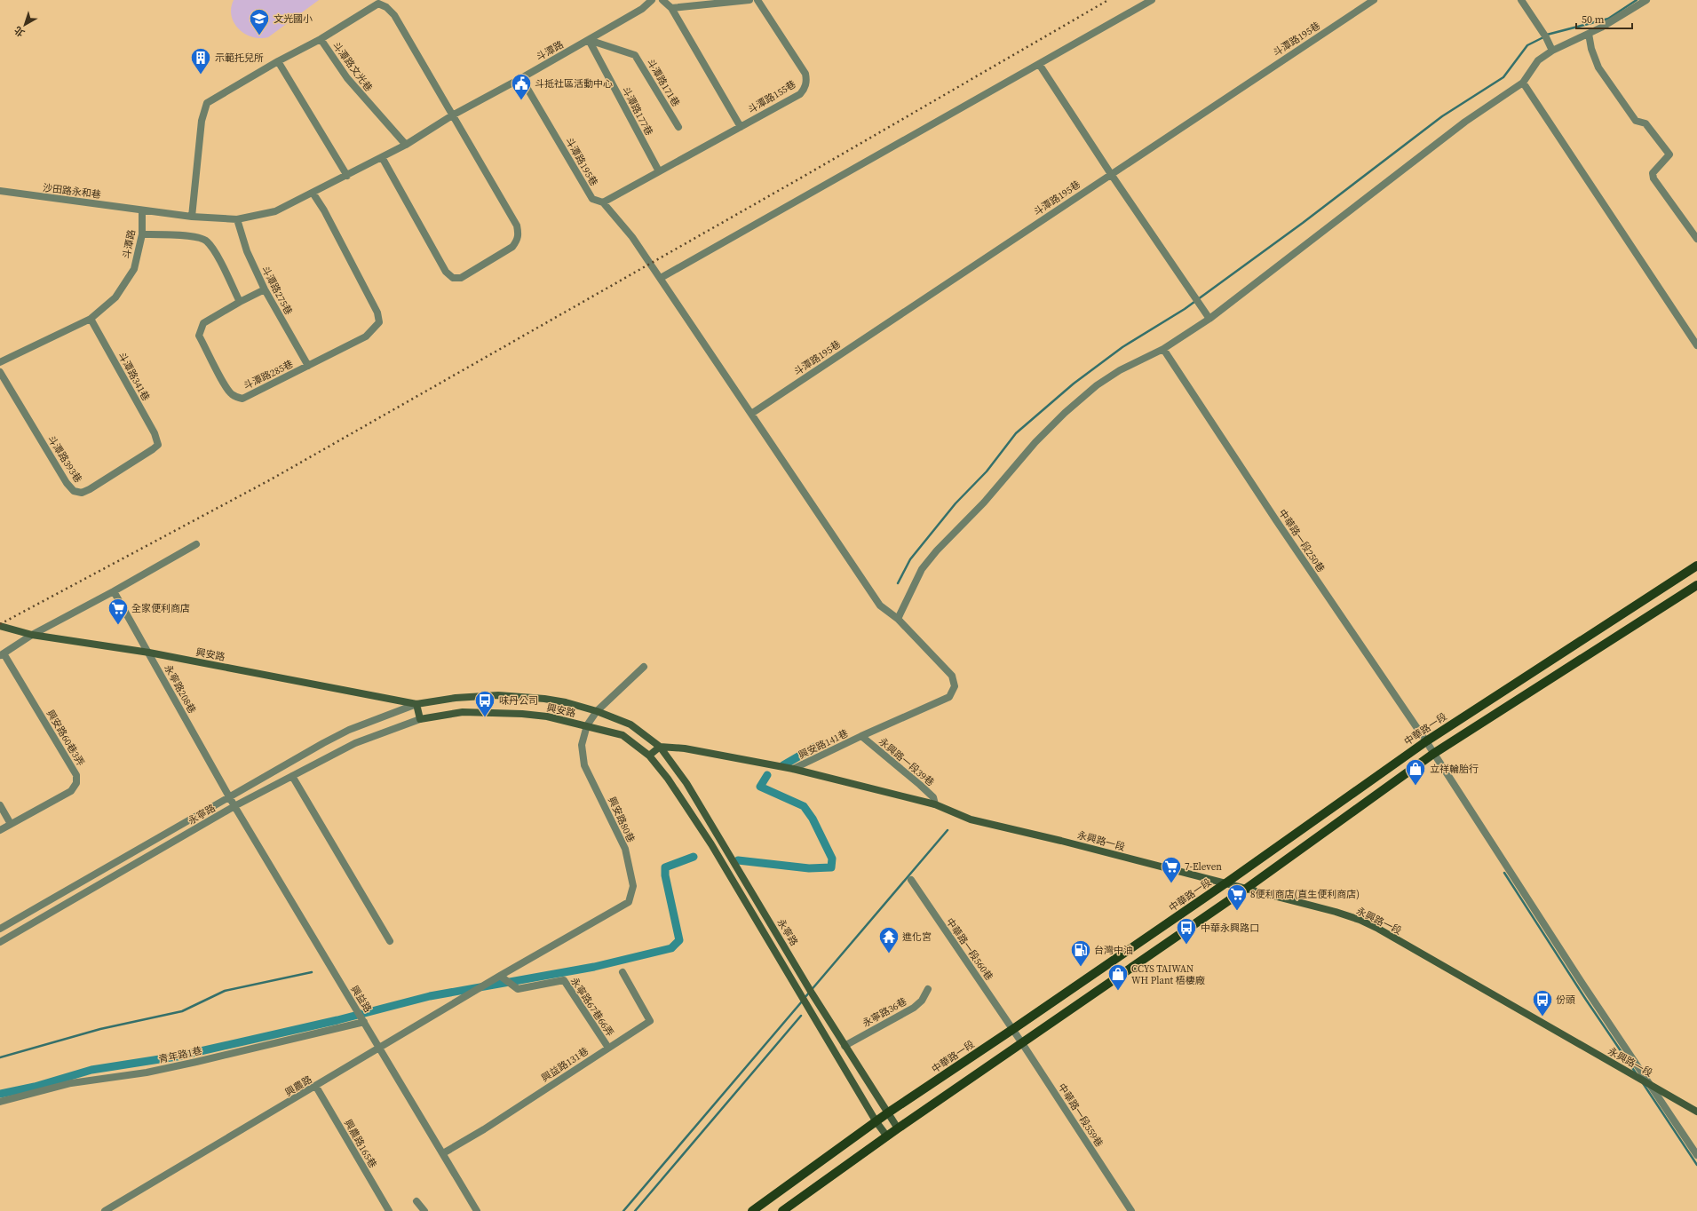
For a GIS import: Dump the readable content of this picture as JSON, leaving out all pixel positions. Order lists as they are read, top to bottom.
{
  "streets": {
    "main road": ["中華路一段"],
    "street": [
      "斗潭路195巷",
      "斗潭路",
      "斗潭路文光巷",
      "斗潭路171巷",
      "斗潭路155巷",
      "斗潭路177巷",
      "沙田路永和巷",
      "斗潭路275巷",
      "斗潭路285巷",
      "斗潭路341巷",
      "斗潭路393巷",
      "中華路一段250巷",
      "興安路",
      "永寧路208巷",
      "興安路60巷3弄",
      "興安路141巷",
      "永興路一段39巷",
      "永寧路",
      "興安路80巷",
      "永興路一段",
      "中華路一段560巷",
      "興益路",
      "永寧路67巷66弄",
      "永寧路36巷",
      "青年路1巷",
      "興益路131巷",
      "興農路",
      "中華路一段559巷",
      "興農路165巷"
    ]
  },
  "crossings": [
    ["斗潭路195巷", "斗潭路"],
    ["斗潭路195巷", "斗潭路155巷"],
    ["斗潭路195巷", "興安路141巷"],
    ["斗潭路", "斗潭路文光巷"],
    ["斗潭路", "斗潭路171巷"],
    ["斗潭路", "斗潭路177巷"],
    ["斗潭路", "沙田路永和巷"],
    ["斗潭路", "斗潭路275巷"],
    ["斗潭路", "斗潭路341巷"],
    ["斗潭路171巷", "斗潭路177巷"],
    ["斗潭路155巷", "斗潭路177巷"],
    ["斗潭路275巷", "斗潭路285巷"],
    ["斗潭路341巷", "斗潭路393巷"],
    ["中華路一段250巷", "中華路一段"],
    ["中華路一段250巷", "永興路一段"],
    ["興安路", "永寧路208巷"],
    ["興安路", "永寧路"],
    ["興安路", "興安路80巷"],
    ["永寧路208巷", "永寧路"],
    ["永寧路208巷", "興益路"],
    ["中華路一段", "永寧路"],
    ["中華路一段", "永興路一段"],
    ["中華路一段", "中華路一段560巷"],
    ["中華路一段", "中華路一段559巷"],
    ["興安路141巷", "永興路一段39巷"],
    ["興安路141巷", "永興路一段"],
    ["永興路一段39巷", "永興路一段"],
    ["永寧路", "興益路"],
    ["永寧路", "永寧路36巷"],
    ["興安路80巷", "永寧路67巷66弄"],
    ["興安路80巷", "興農路"],
    ["中華路一段560巷", "中華路一段559巷"],
    ["興益路", "青年路1巷"],
    ["興益路", "興益路131巷"],
    ["興益路", "興農路"],
    ["永寧路67巷66弄", "興益路131巷"],
    ["永寧路67巷66弄", "興農路"],
    ["興農路", "興農路165巷"]
  ],
  "places": {
    "school or university": ["文光國小"],
    "building": ["示範托兒所"],
    "public building": ["斗抵社區活動中心"],
    "supermarket": ["全家便利商店", "7-Eleven", "8便利商店(直生便利商店)"],
    "bus stop": ["味丹公司", "中華永興路口", "份頭"],
    "shop": ["立祥輪胎行", "CCYS TAIWAN WH Plant 梧棲廠"],
    "temple": ["進化宮"],
    "fuel station": ["台灣中油"]
  },
  "scale_bar": "50 m",
  "north": "bottom left"
}
